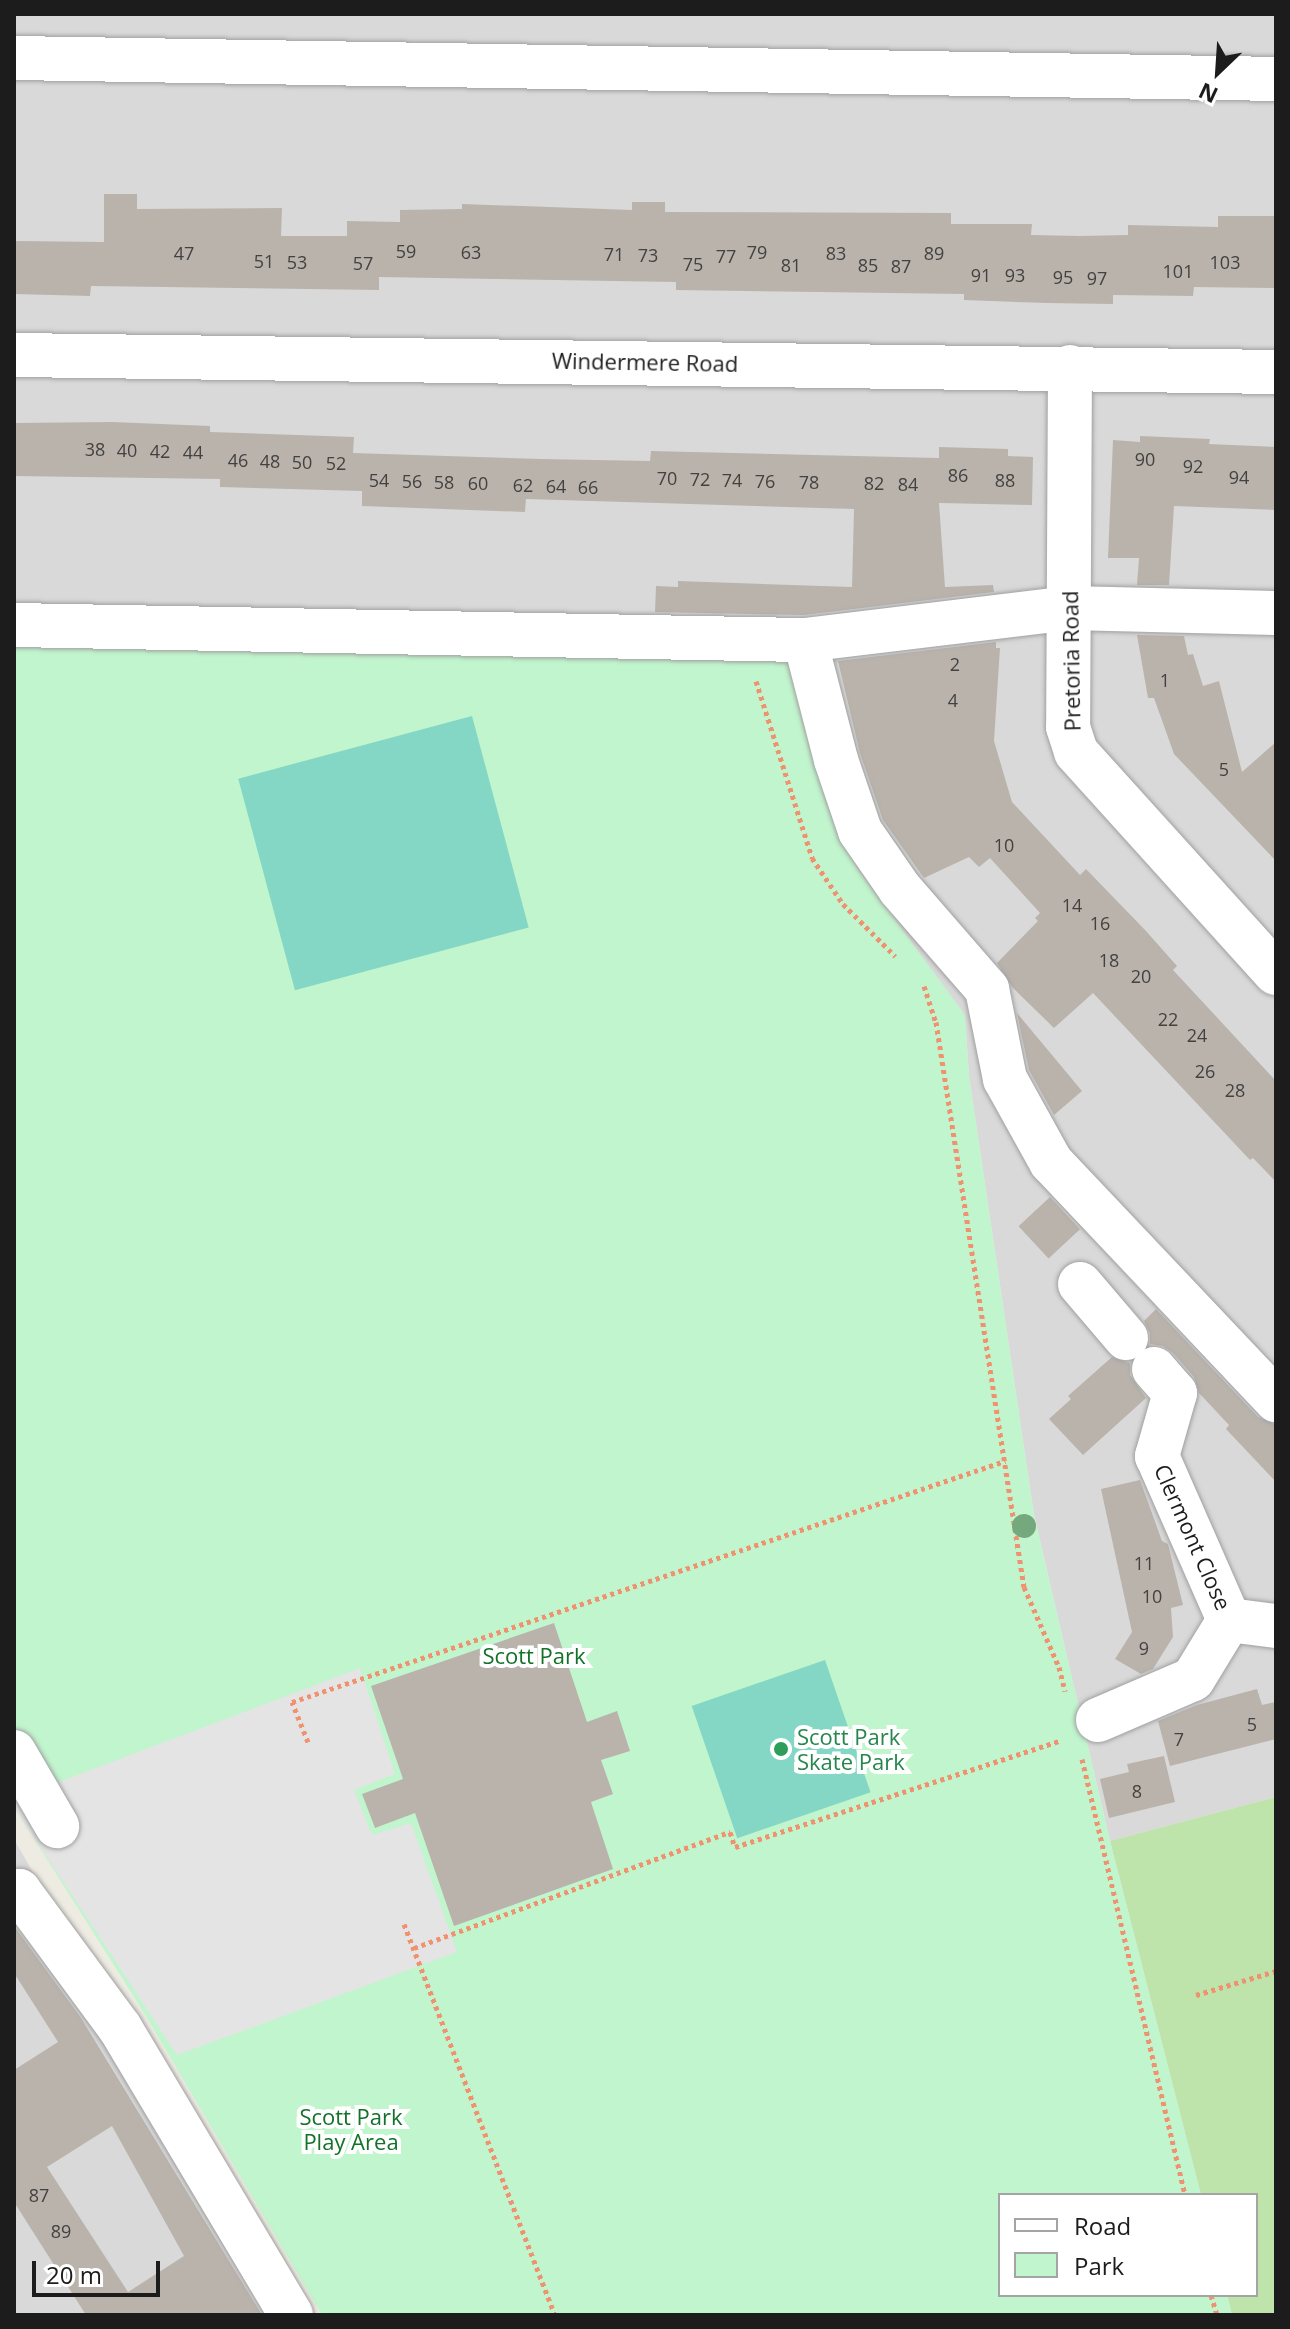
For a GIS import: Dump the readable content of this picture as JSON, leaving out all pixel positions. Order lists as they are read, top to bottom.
{
  "streets": {
    "street": ["Windermere Road", "Pretoria Road", "Clermont Close"]
  },
  "crossings": [
    ["Windermere Road", "Pretoria Road"]
  ],
  "parks": ["Scott Park", "Scott Park Play Area"],
  "places": ["Scott Park Skate Park"],
  "house_numbers": [
    "59",
    "63",
    "79",
    "47",
    "83",
    "89",
    "71",
    "73",
    "77",
    "51",
    "53",
    "103",
    "57",
    "75",
    "81",
    "85",
    "87",
    "101",
    "91",
    "93",
    "95",
    "97",
    "38",
    "40",
    "42",
    "44",
    "90",
    "46",
    "48",
    "50",
    "52",
    "92",
    "86",
    "94",
    "70",
    "72",
    "54",
    "74",
    "88",
    "56",
    "76",
    "58",
    "78",
    "60",
    "82",
    "84",
    "62",
    "64",
    "66",
    "2",
    "1",
    "4",
    "5",
    "10",
    "14",
    "16",
    "18",
    "20",
    "22",
    "24",
    "26",
    "28",
    "11",
    "10",
    "9",
    "5",
    "7",
    "8",
    "87",
    "89"
  ],
  "legend": ["Road", "Park"],
  "scale_bar": "20 m",
  "north": "bottom left"
}
